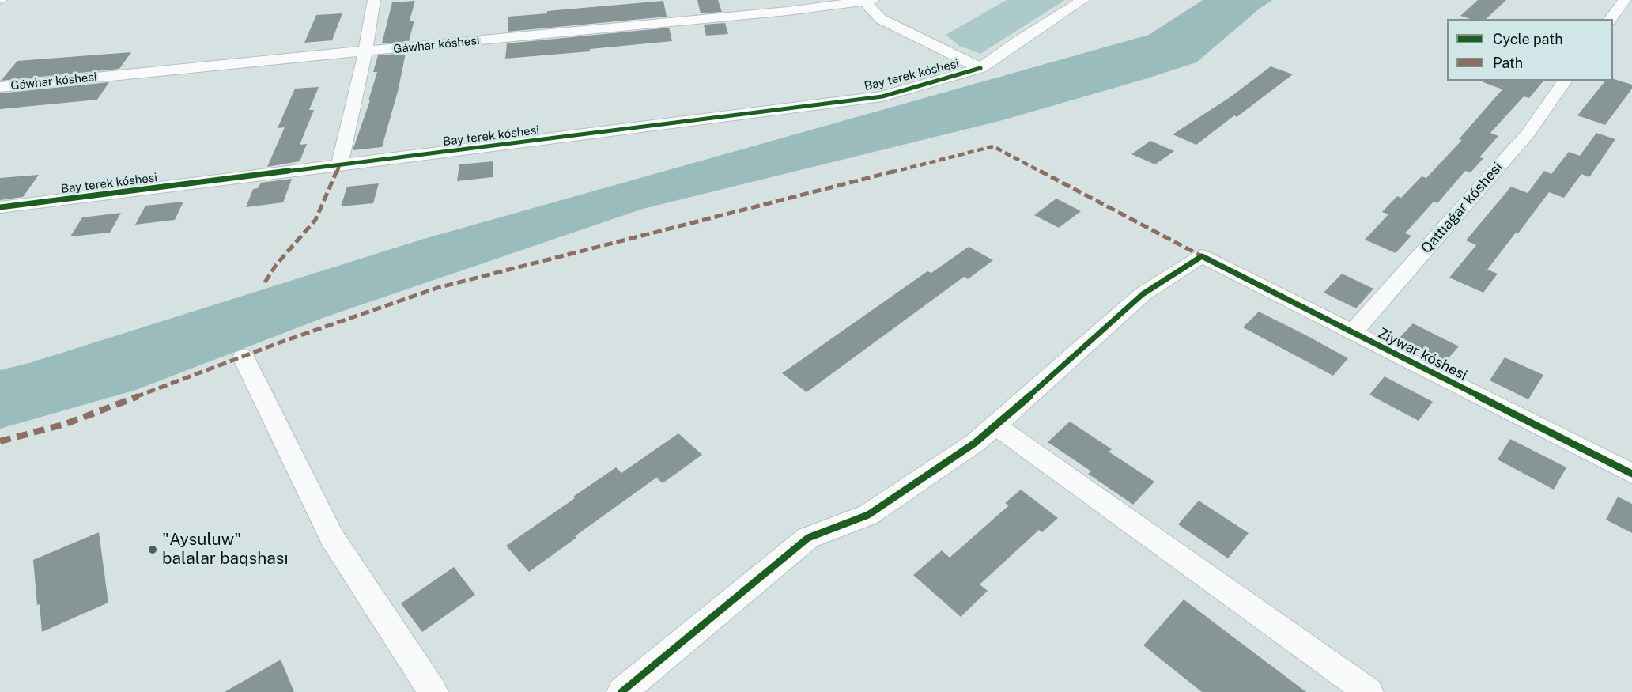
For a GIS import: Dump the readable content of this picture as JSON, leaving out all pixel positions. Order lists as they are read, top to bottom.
{
  "streets": {
    "street": [
      "Gáwhar kóshesi",
      "Bay terek kóshesi",
      "Qattıaǵar kóshesi",
      "Ziywar kóshesi"
    ]
  },
  "crossings": [
    ["Qattıaǵar kóshesi", "Ziywar kóshesi"]
  ],
  "places": ["\"Aysuluw\" balalar baqshası"],
  "legend": ["Cycle path", "Path"]
}
